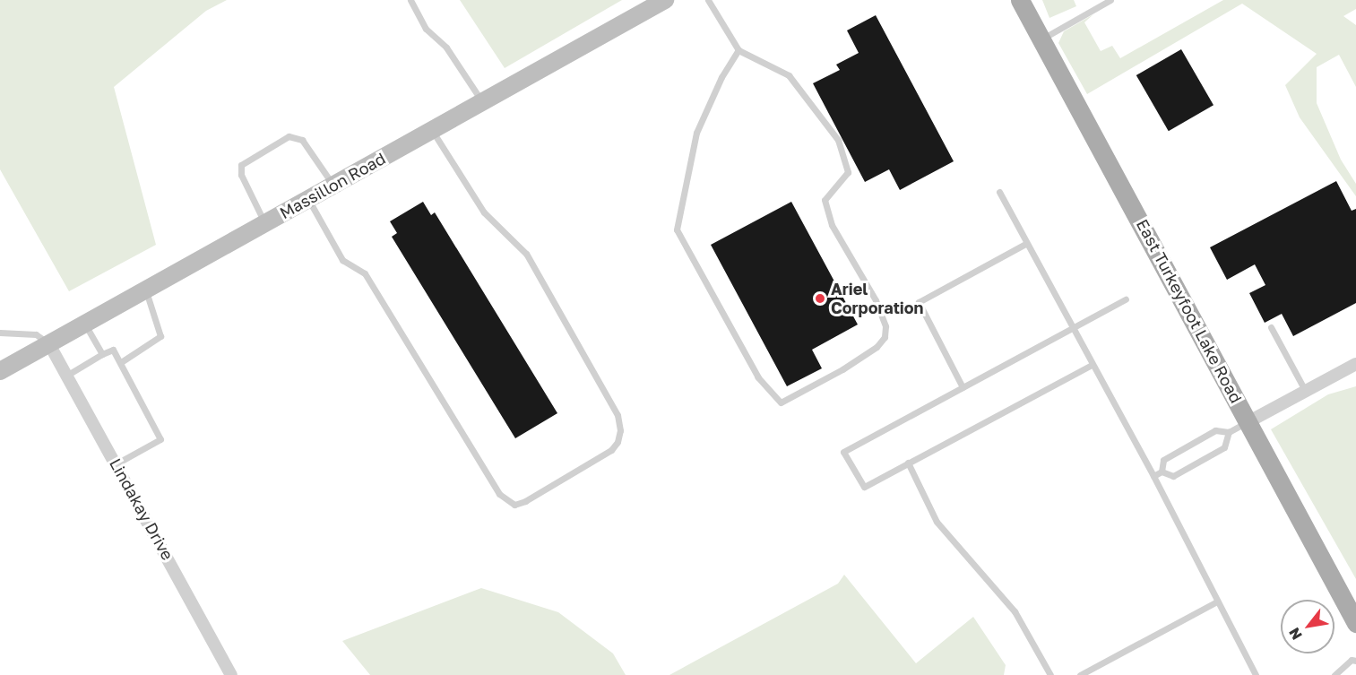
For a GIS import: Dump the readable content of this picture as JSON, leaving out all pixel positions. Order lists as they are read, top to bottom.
{
  "streets": {
    "main road": ["Massillon Road", "East Turkeyfoot Lake Road"],
    "street": ["Lindakay Drive"]
  },
  "crossings": [
    ["Massillon Road", "Lindakay Drive"]
  ],
  "places": ["Ariel Corporation"],
  "north": "bottom left"
}
